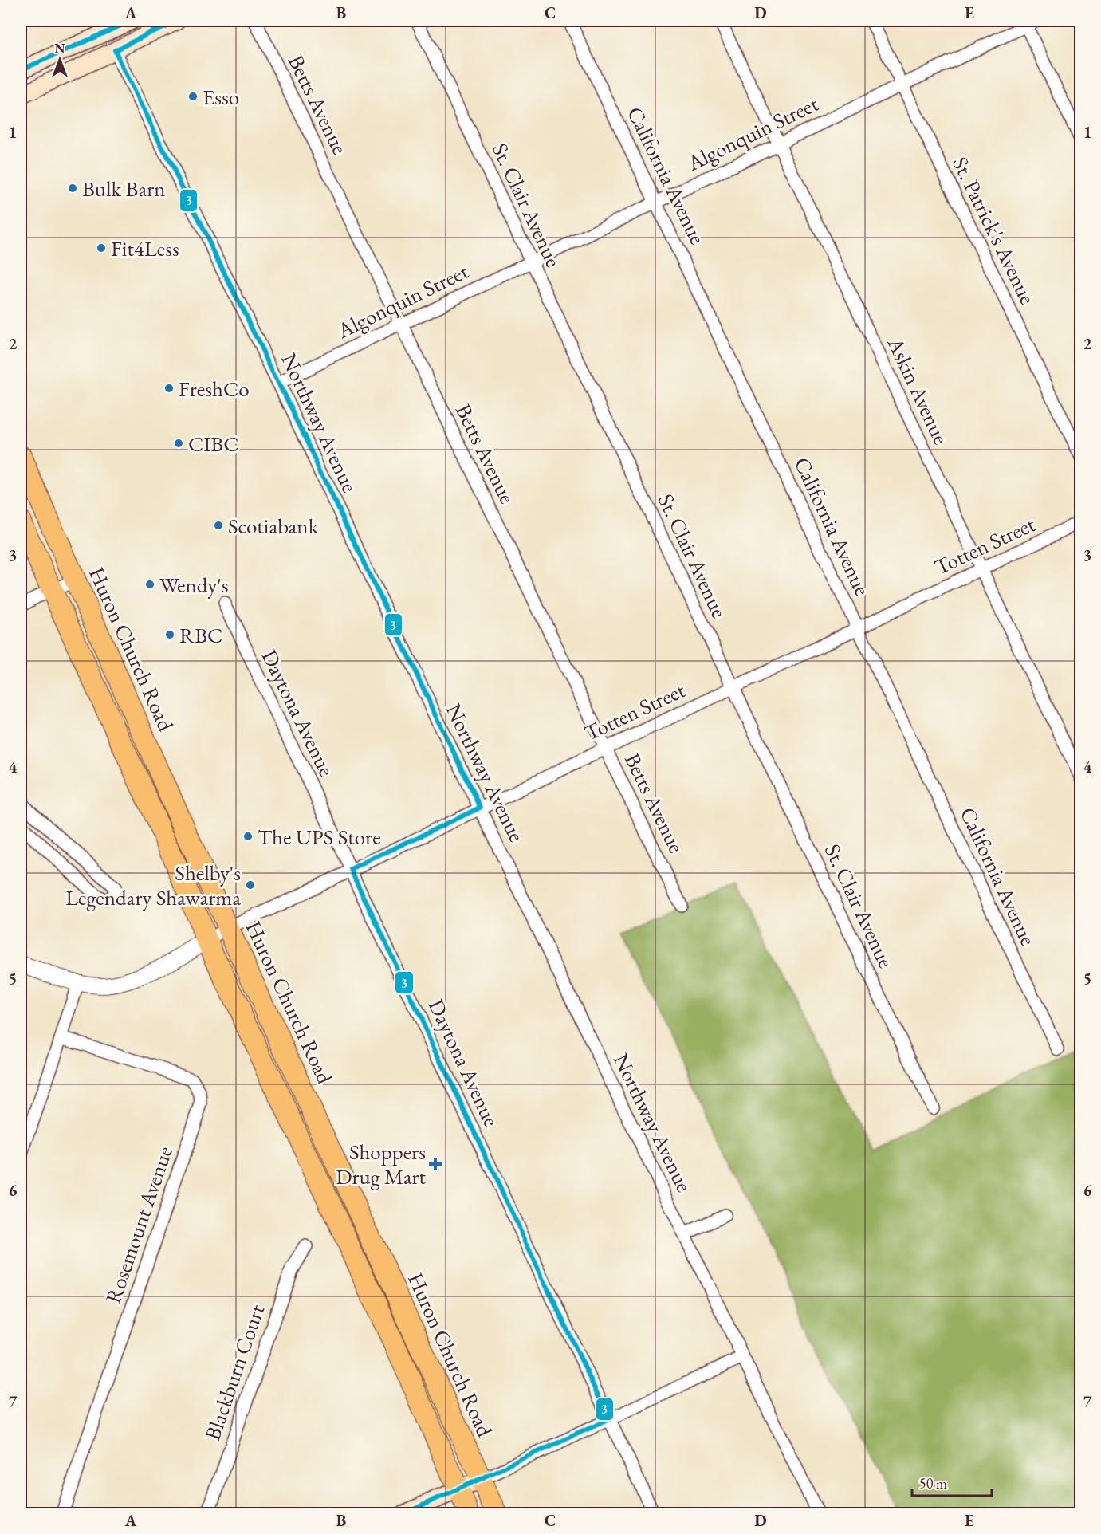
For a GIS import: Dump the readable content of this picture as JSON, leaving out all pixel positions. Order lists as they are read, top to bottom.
{
  "streets": {
    "highway": ["Huron Church Road"],
    "street": [
      "Betts Avenue",
      "Algonquin Street",
      "California Avenue",
      "St. Clair Avenue",
      "St. Patrick's Avenue",
      "Askin Avenue",
      "Northway Avenue",
      "Totten Street",
      "Daytona Avenue",
      "Rosemount Avenue",
      "Blackburn Court"
    ]
  },
  "crossings": [
    ["Betts Avenue", "Algonquin Street"],
    ["Betts Avenue", "Totten Street"],
    ["Algonquin Street", "California Avenue"],
    ["Algonquin Street", "St. Clair Avenue"],
    ["Algonquin Street", "St. Patrick's Avenue"],
    ["Algonquin Street", "Askin Avenue"],
    ["Algonquin Street", "Northway Avenue"],
    ["California Avenue", "Totten Street"],
    ["St. Clair Avenue", "Totten Street"],
    ["Askin Avenue", "Totten Street"],
    ["Northway Avenue", "Totten Street"],
    ["Totten Street", "Huron Church Road"],
    ["Totten Street", "Daytona Avenue"]
  ],
  "places": {
    "other": [
      "Esso",
      "Bulk Barn",
      "Fit4Less",
      "FreshCo",
      "CIBC",
      "Scotiabank",
      "Wendy's",
      "RBC",
      "The UPS Store",
      "Shelby's Legendary Shawarma"
    ],
    "health": ["Shoppers Drug Mart"]
  },
  "lines": ["transit line 3"],
  "scale_bar": "50 m",
  "north": "top",
  "grid": {
    "columns": [
      "A",
      "B",
      "C",
      "D",
      "E"
    ],
    "rows": [
      "1",
      "2",
      "3",
      "4",
      "5",
      "6",
      "7"
    ]
  }
}
